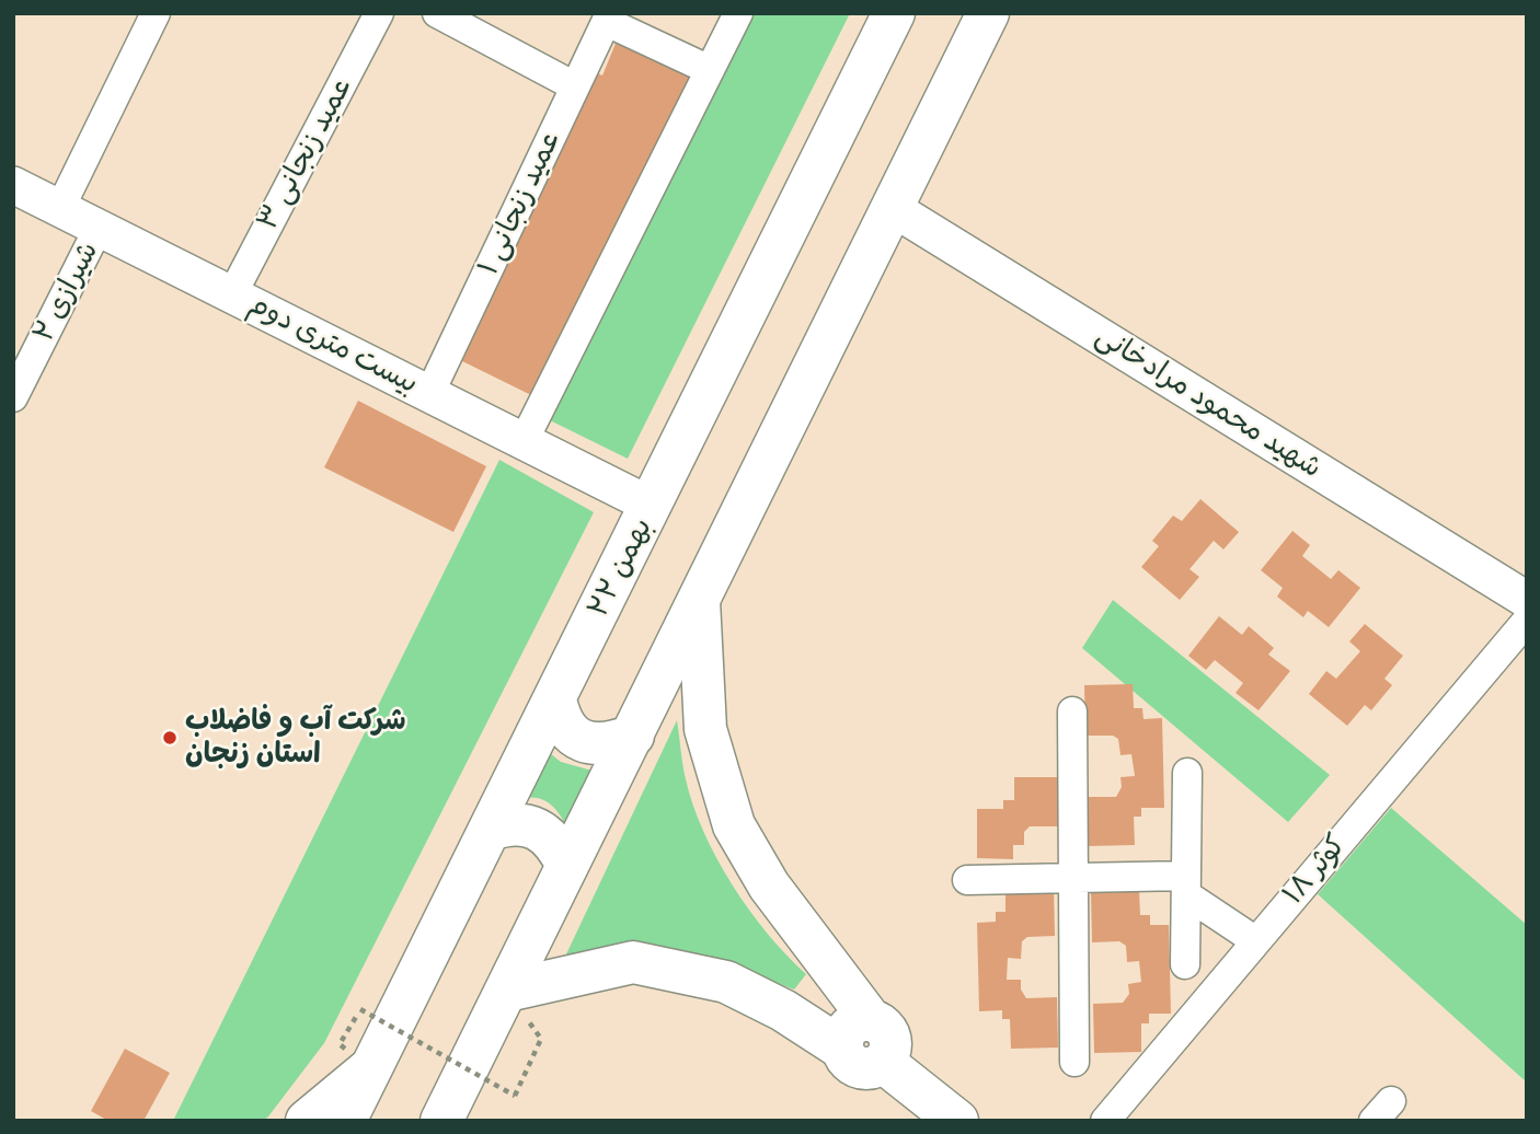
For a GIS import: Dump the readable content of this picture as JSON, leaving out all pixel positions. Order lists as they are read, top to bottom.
{
  "streets": {
    "main road": ["۲۲ بهمن"],
    "street": [
      "عمید زنجانی ۳",
      "عمید زنجانی ۱",
      "شیرازی ۲",
      "بیست متری دوم",
      "شهید محمود مرادخانی",
      "کوثر ۱۸"
    ]
  },
  "crossings": [
    ["عمید زنجانی ۳", "بیست متری دوم"],
    ["عمید زنجانی ۱", "بیست متری دوم"],
    ["شیرازی ۲", "بیست متری دوم"],
    ["بیست متری دوم", "۲۲ بهمن"]
  ],
  "places": ["شرکت آب و فاضلاب استان زنجان"]
}
